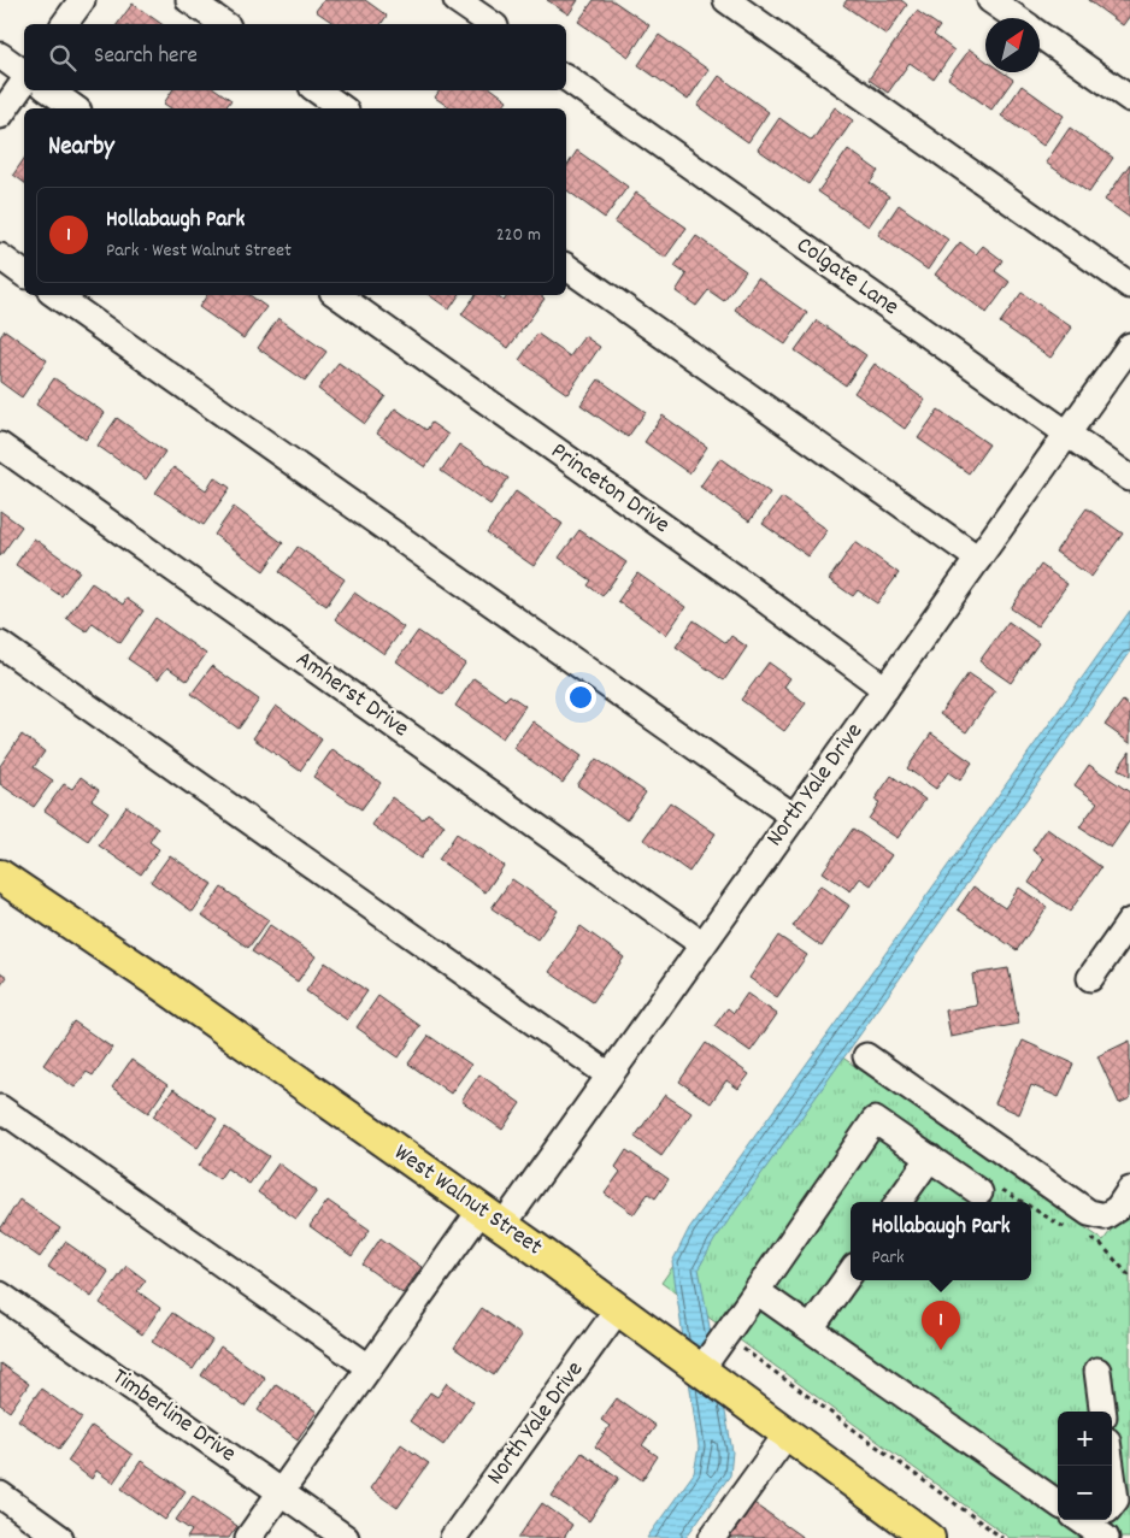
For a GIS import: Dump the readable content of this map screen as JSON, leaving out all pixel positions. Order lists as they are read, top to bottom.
{
  "streets": {
    "main road": ["West Walnut Street"],
    "street": [
      "Colgate Lane",
      "Princeton Drive",
      "Amherst Drive",
      "North Yale Drive",
      "Timberline Drive"
    ]
  },
  "crossings": [
    ["Colgate Lane", "North Yale Drive"],
    ["Princeton Drive", "North Yale Drive"],
    ["Amherst Drive", "North Yale Drive"],
    ["North Yale Drive", "West Walnut Street"],
    ["North Yale Drive", "Timberline Drive"]
  ],
  "north": "top right",
  "page": {
    "search": "Search here",
    "heading": "Nearby",
    "list": [
      {
        "mark": "1",
        "name": "Hollabaugh Park",
        "note": "Park · West Walnut Street",
        "value": "220 m"
      }
    ],
    "popup": ["Hollabaugh Park", "Park"],
    "pins": "1",
    "map_buttons": ["+", "−"]
  }
}
